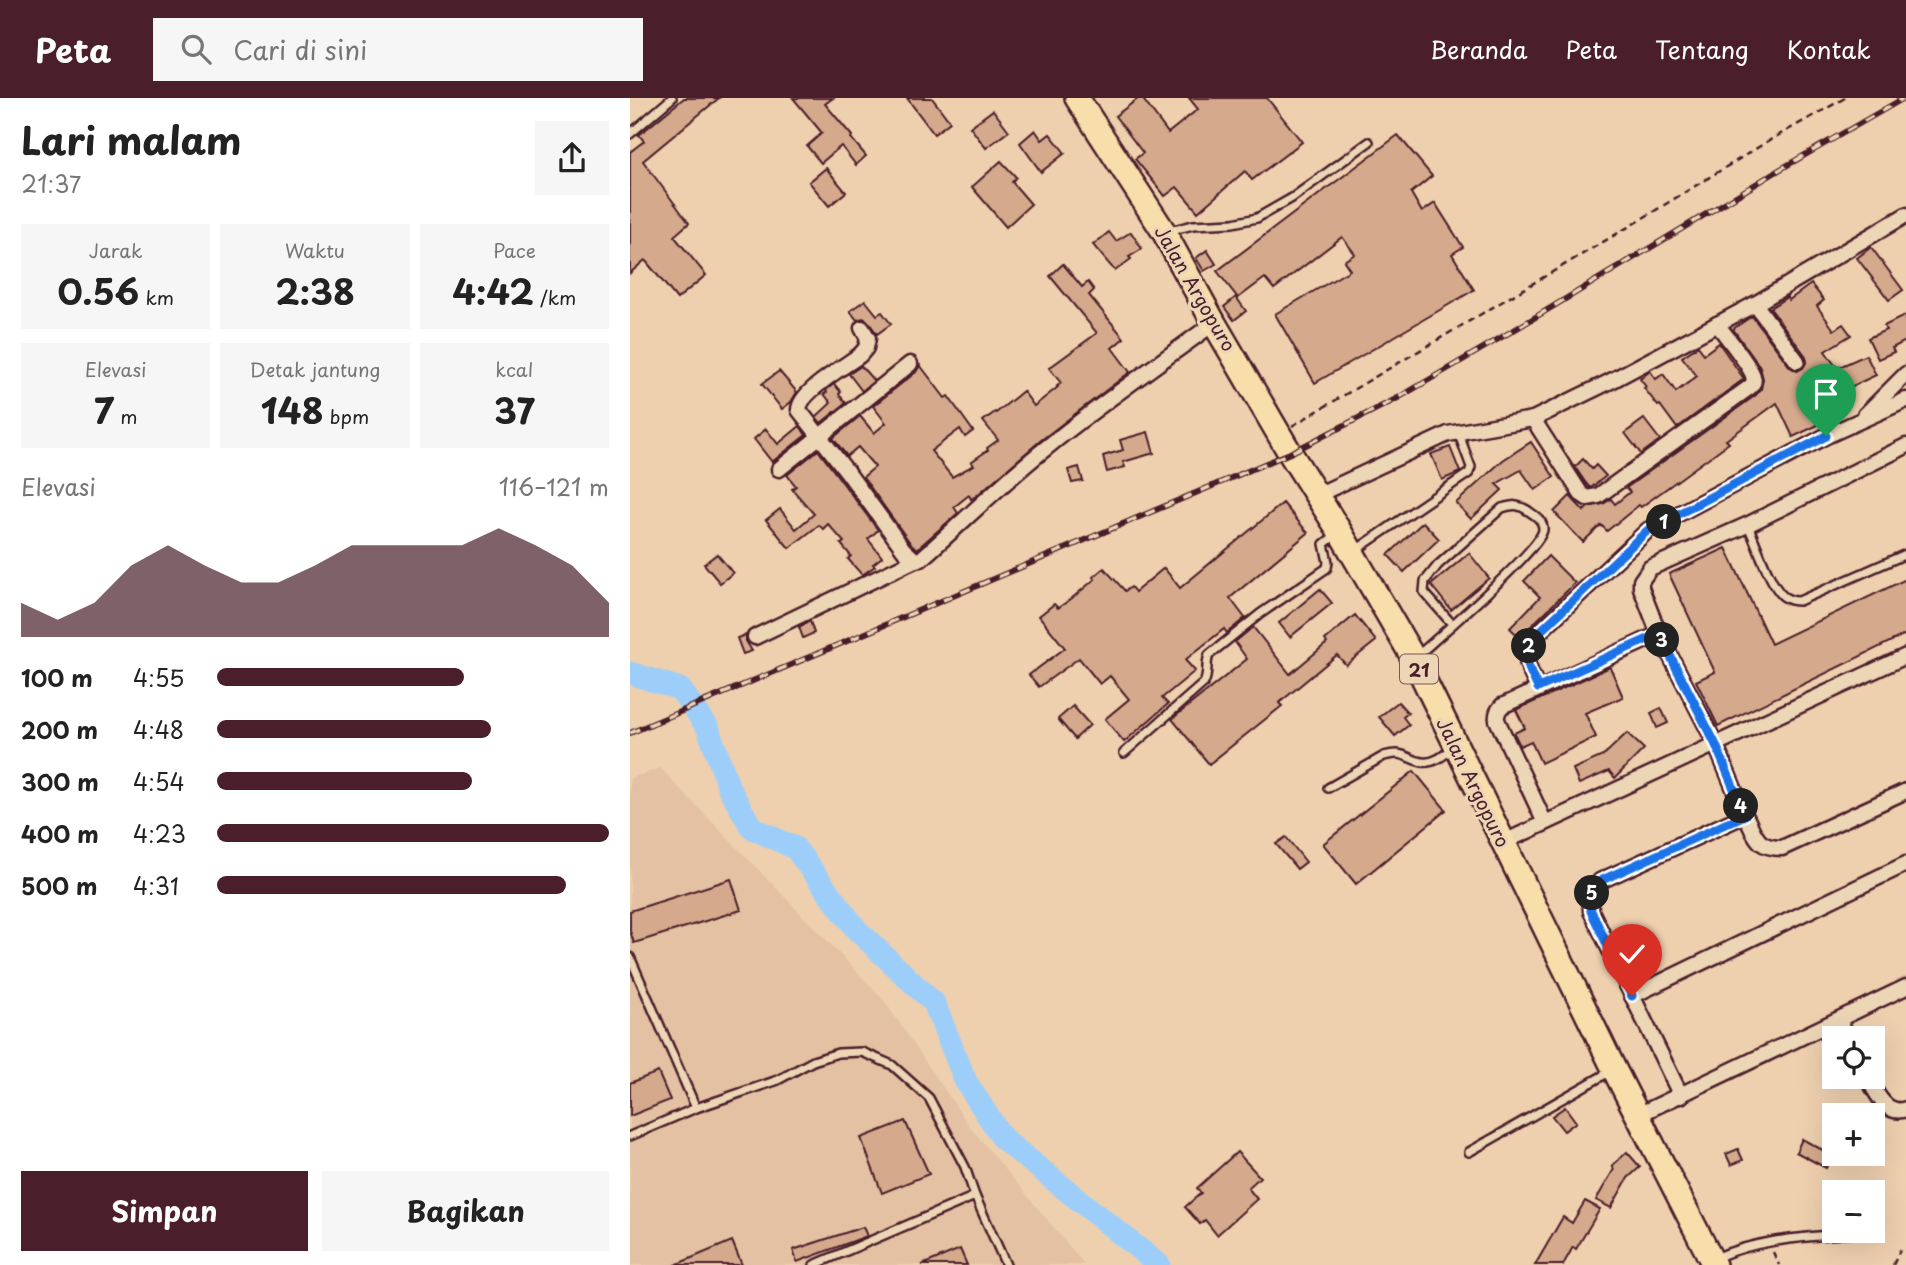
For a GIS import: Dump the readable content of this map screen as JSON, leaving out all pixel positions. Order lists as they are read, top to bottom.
{
  "streets": {
    "highway": ["Jalan Argopuro", "21"]
  },
  "page": {
    "header": "Peta",
    "search": "Cari di sini",
    "nav": [
      "Beranda",
      "Peta",
      "Tentang",
      "Kontak"
    ],
    "heading": ["Lari malam", "21:37"],
    "stats": [
      ["Jarak", "0.56 km"],
      ["Waktu", "2:38"],
      ["Pace", "4:42 /km"],
      ["Elevasi", "7 m"],
      ["Detak jantung", "148 bpm"],
      ["kcal", "37"]
    ],
    "chart": ["Elevasi", "116–121 m"],
    "pins": [
      "1",
      "3",
      "2",
      "4",
      "5"
    ],
    "list": [
      {
        "name": "100 m",
        "note": "4:55"
      },
      {
        "name": "200 m",
        "note": "4:48"
      },
      {
        "name": "300 m",
        "note": "4:54"
      },
      {
        "name": "400 m",
        "note": "4:23"
      },
      {
        "name": "500 m",
        "note": "4:31"
      }
    ],
    "map_buttons": ["+", "−"],
    "buttons": ["Simpan", "Bagikan"]
  }
}
